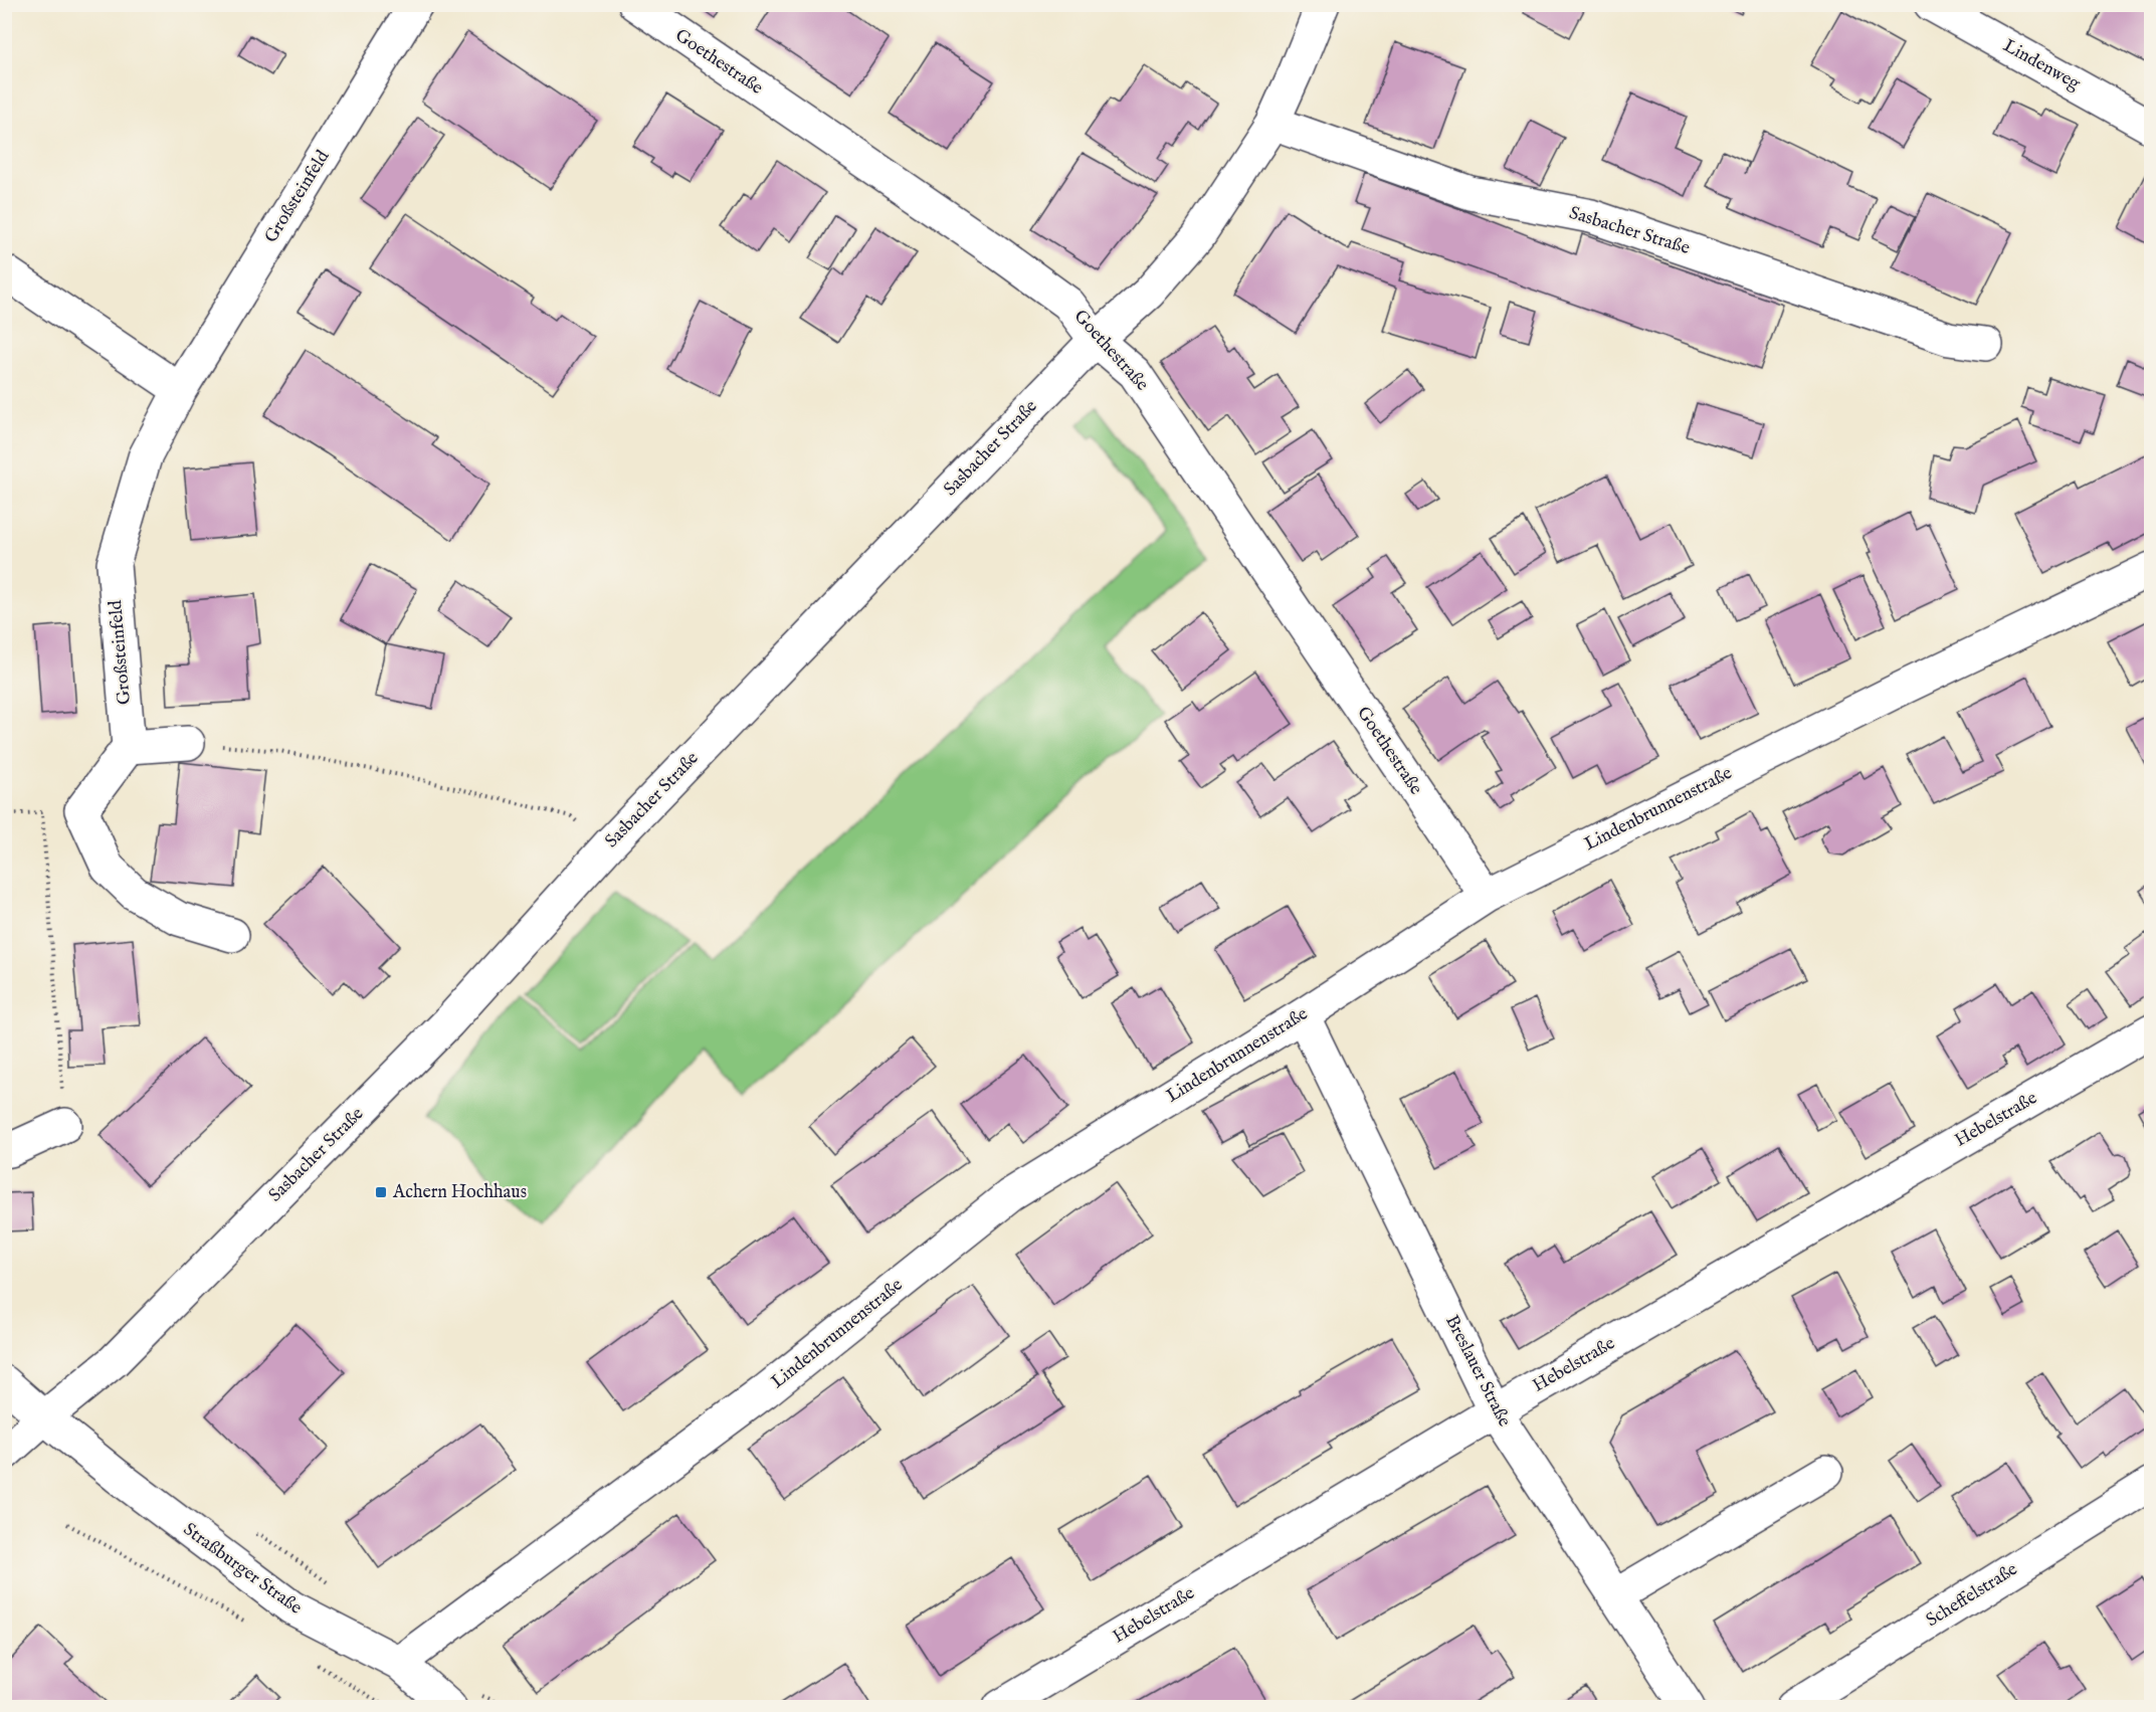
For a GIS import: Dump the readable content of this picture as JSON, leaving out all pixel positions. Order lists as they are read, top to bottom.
{
  "streets": {
    "street": [
      "Goethestraße",
      "Lindenweg",
      "Großsteinfeld",
      "Sasbacher Straße",
      "Lindenbrunnenstraße",
      "Hebelstraße",
      "Breslauer Straße",
      "Straßburger Straße",
      "Scheffelstraße"
    ]
  },
  "crossings": [
    ["Goethestraße", "Sasbacher Straße"],
    ["Goethestraße", "Lindenbrunnenstraße"],
    ["Sasbacher Straße", "Straßburger Straße"],
    ["Lindenbrunnenstraße", "Breslauer Straße"],
    ["Lindenbrunnenstraße", "Straßburger Straße"],
    ["Hebelstraße", "Breslauer Straße"]
  ],
  "places": {
    "transit": ["Achern Hochhaus"]
  }
}
